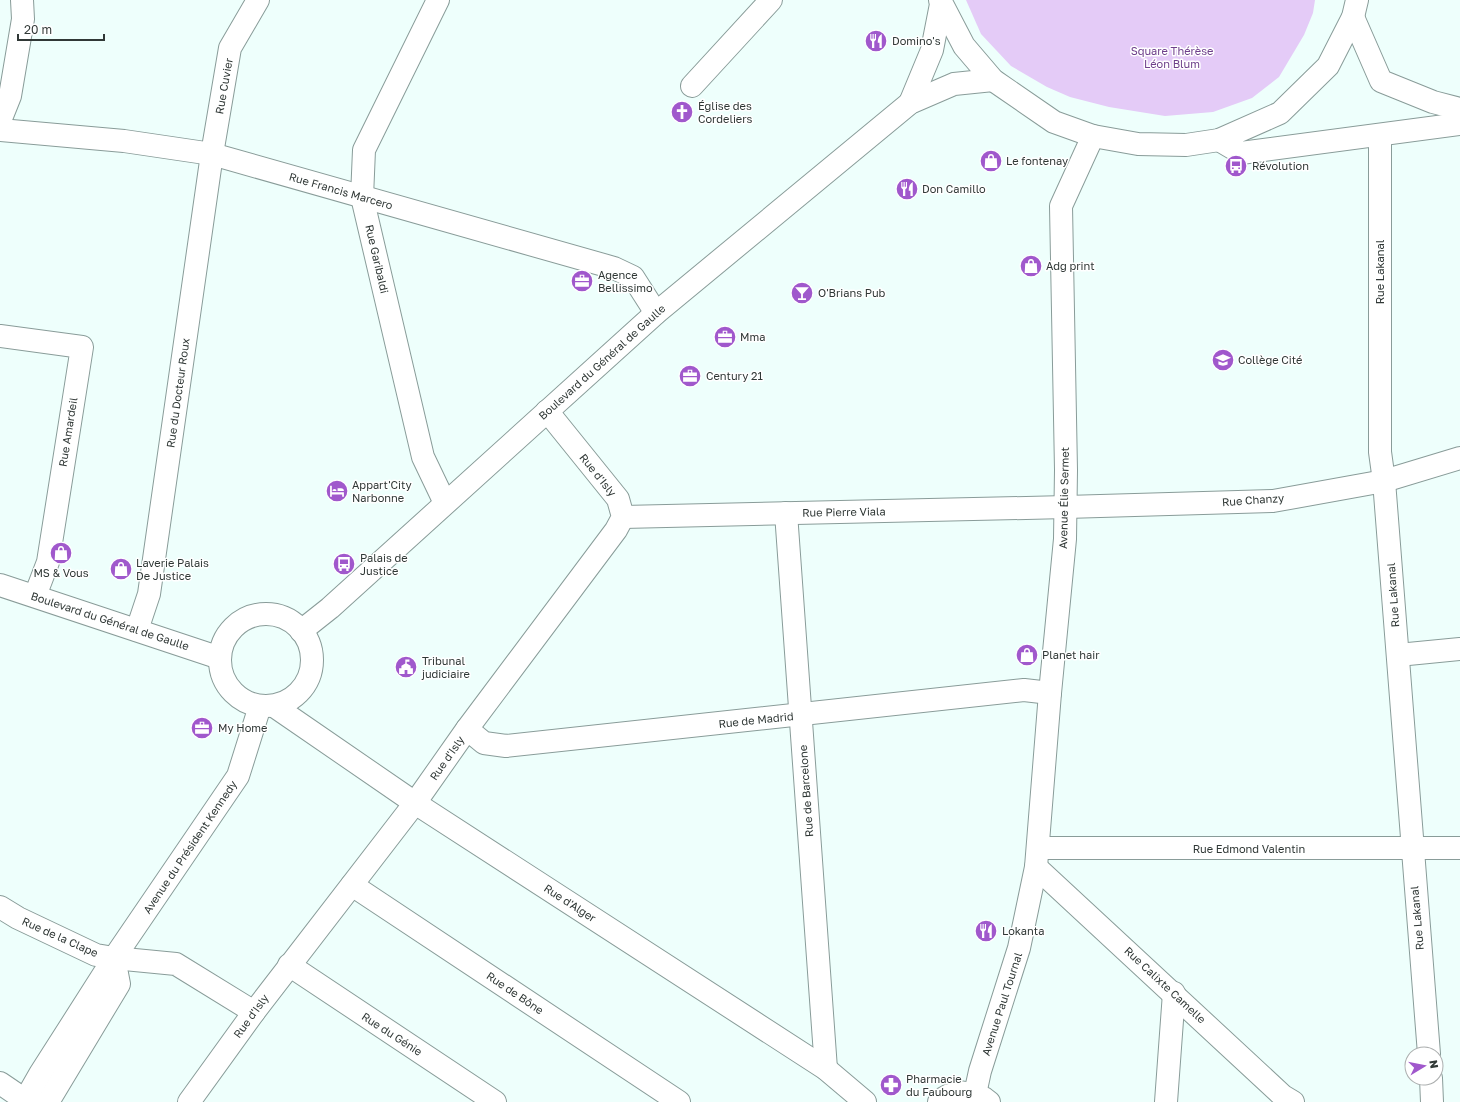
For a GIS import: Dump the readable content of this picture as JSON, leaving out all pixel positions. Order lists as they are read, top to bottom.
{
  "streets": {
    "street": [
      "Rue Cuvier",
      "Rue Francis Marcero",
      "Rue Garibaldi",
      "Rue Lakanal",
      "Boulevard du Général de Gaulle",
      "Rue du Docteur Roux",
      "Rue Amardeil",
      "Rue d'Isly",
      "Avenue Élie Sermet",
      "Rue Chanzy",
      "Rue Pierre Viala",
      "Rue de Madrid",
      "Rue de Barcelone",
      "Avenue du Président Kennedy",
      "Rue Edmond Valentin",
      "Rue d'Alger",
      "Rue de la Clape",
      "Rue Calixte Camelle",
      "Rue de Bône",
      "Avenue Paul Tournal",
      "Rue du Génie"
    ]
  },
  "crossings": [
    ["Rue Cuvier", "Rue Francis Marcero"],
    ["Rue Cuvier", "Rue du Docteur Roux"],
    ["Rue Francis Marcero", "Rue Garibaldi"],
    ["Rue Francis Marcero", "Boulevard du Général de Gaulle"],
    ["Rue Francis Marcero", "Rue du Docteur Roux"],
    ["Rue Garibaldi", "Boulevard du Général de Gaulle"],
    ["Rue Lakanal", "Rue Chanzy"],
    ["Rue Lakanal", "Rue Edmond Valentin"],
    ["Boulevard du Général de Gaulle", "Rue du Docteur Roux"],
    ["Boulevard du Général de Gaulle", "Rue Amardeil"],
    ["Boulevard du Général de Gaulle", "Rue d'Isly"],
    ["Boulevard du Général de Gaulle", "Avenue du Président Kennedy"],
    ["Boulevard du Général de Gaulle", "Rue d'Alger"],
    ["Rue d'Isly", "Rue Pierre Viala"],
    ["Rue d'Isly", "Rue de Madrid"],
    ["Rue d'Isly", "Rue d'Alger"],
    ["Rue d'Isly", "Rue de la Clape"],
    ["Rue d'Isly", "Rue de Bône"],
    ["Rue d'Isly", "Rue du Génie"],
    ["Avenue Élie Sermet", "Rue Chanzy"],
    ["Avenue Élie Sermet", "Rue Pierre Viala"],
    ["Avenue Élie Sermet", "Rue de Madrid"],
    ["Avenue Élie Sermet", "Rue Edmond Valentin"],
    ["Avenue Élie Sermet", "Rue Calixte Camelle"],
    ["Avenue Élie Sermet", "Avenue Paul Tournal"],
    ["Rue Chanzy", "Rue Pierre Viala"],
    ["Rue Pierre Viala", "Rue de Barcelone"],
    ["Rue de Madrid", "Rue de Barcelone"],
    ["Rue de Barcelone", "Rue d'Alger"],
    ["Avenue du Président Kennedy", "Rue d'Alger"],
    ["Avenue du Président Kennedy", "Rue de la Clape"],
    ["Rue Edmond Valentin", "Rue Calixte Camelle"],
    ["Rue Edmond Valentin", "Avenue Paul Tournal"],
    ["Rue Calixte Camelle", "Avenue Paul Tournal"]
  ],
  "parks": ["Square Thérèse Léon Blum"],
  "places": {
    "restaurant": ["Domino's", "Don Camillo", "Lokanta"],
    "church": ["Église des Cordeliers"],
    "shop": [
      "Le fontenay",
      "Adg print",
      "MS & Vous",
      "Laverie Palais De Justice",
      "Planet hair"
    ],
    "bus stop": ["Révolution", "Palais de Justice"],
    "office": [
      "Agence Bellissimo",
      "Mma",
      "Century 21",
      "My Home"
    ],
    "bar": ["O'Brians Pub"],
    "school or university": ["Collège Cité"],
    "hotel": ["Appart'City Narbonne"],
    "public building": ["Tribunal judiciaire"],
    "pharmacy": ["Pharmacie du Faubourg"]
  },
  "scale_bar": "20 m",
  "north": "right"
}
